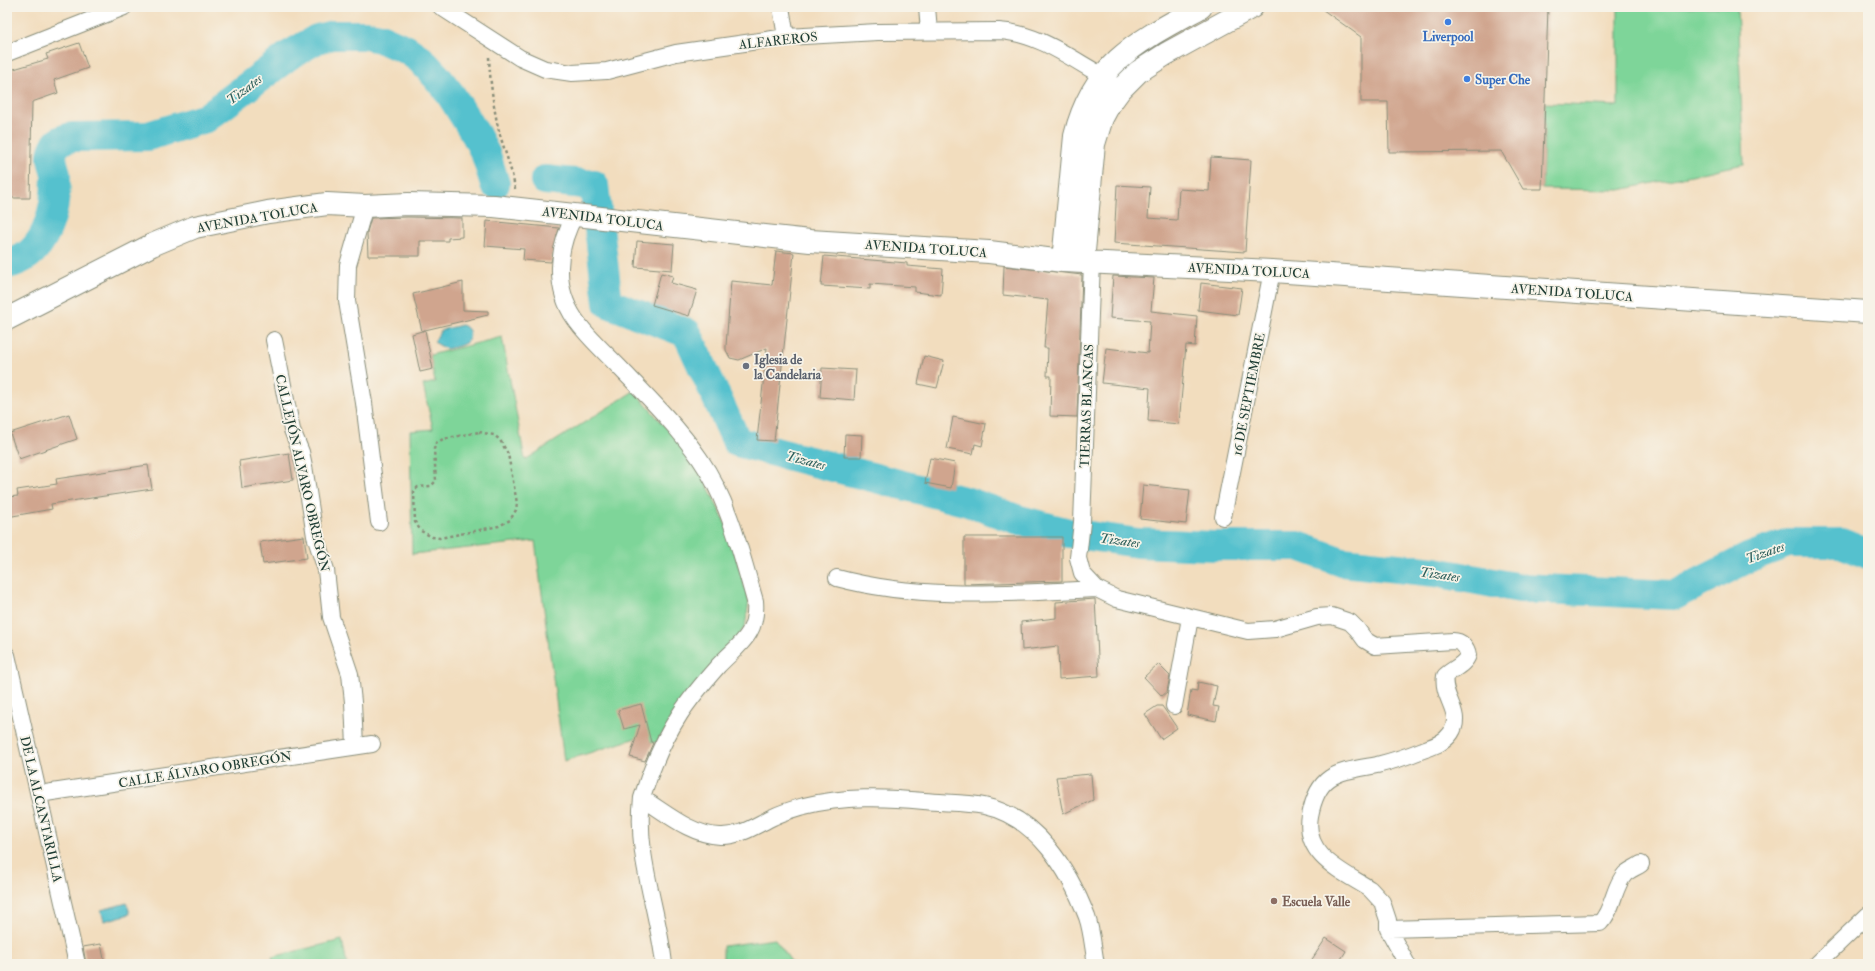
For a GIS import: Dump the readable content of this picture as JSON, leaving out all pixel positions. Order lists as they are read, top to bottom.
{
  "streets": {
    "main road": ["AVENIDA TOLUCA"],
    "street": [
      "ALFAREROS",
      "16 DE SEPTIEMBRE",
      "TIERRAS BLANCAS",
      "CALLEJÓN ALVARO OBREGÓN",
      "CALLE ÁLVARO OBREGÓN",
      "DE LA ALCANTARILLA"
    ]
  },
  "crossings": [
    ["AVENIDA TOLUCA", "16 DE SEPTIEMBRE"],
    ["AVENIDA TOLUCA", "TIERRAS BLANCAS"],
    ["CALLEJÓN ALVARO OBREGÓN", "CALLE ÁLVARO OBREGÓN"],
    ["CALLE ÁLVARO OBREGÓN", "DE LA ALCANTARILLA"]
  ],
  "water": ["Tizates"],
  "places": [
    "Liverpool",
    "Super Che",
    "Iglesia de la Candelaria",
    "Escuela Valle"
  ]
}
